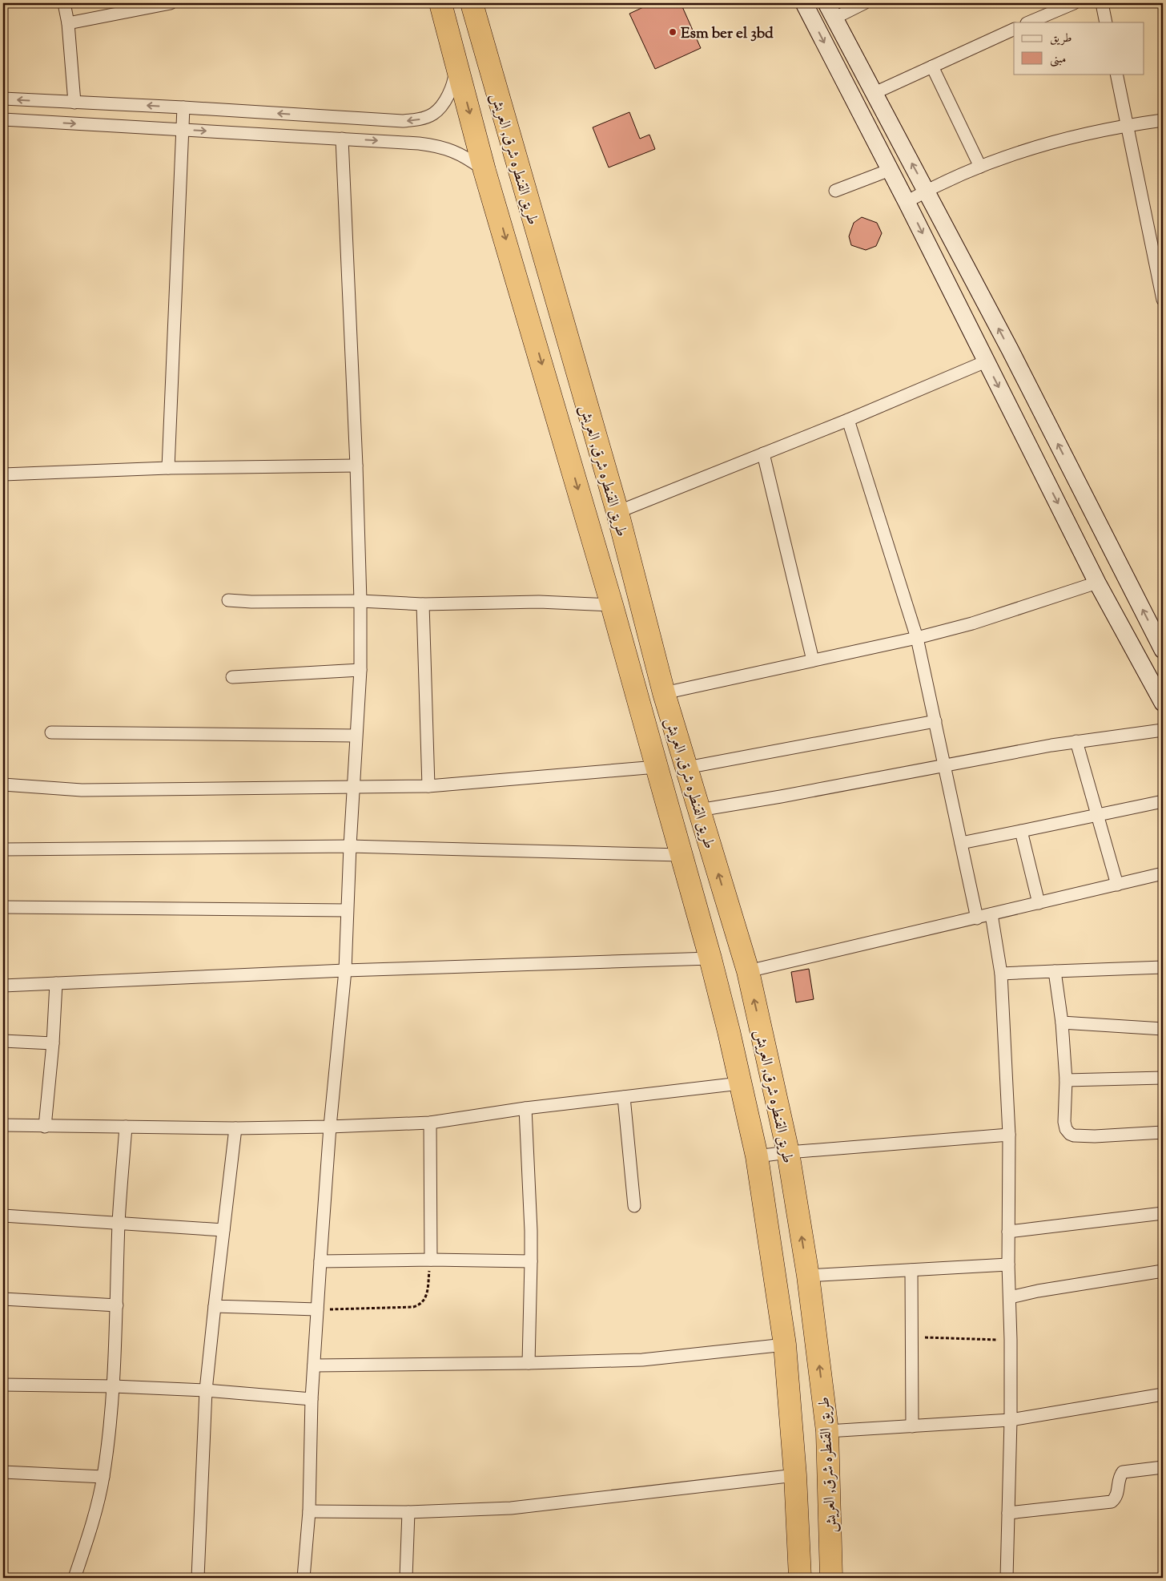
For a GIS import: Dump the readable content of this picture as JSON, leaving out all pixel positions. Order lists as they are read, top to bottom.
{
  "streets": {
    "highway": ["طريق القنطره شرق, العريش"]
  },
  "places": ["Esm ber el 3bd"],
  "legend": ["طريق", "مبنى"]
}
